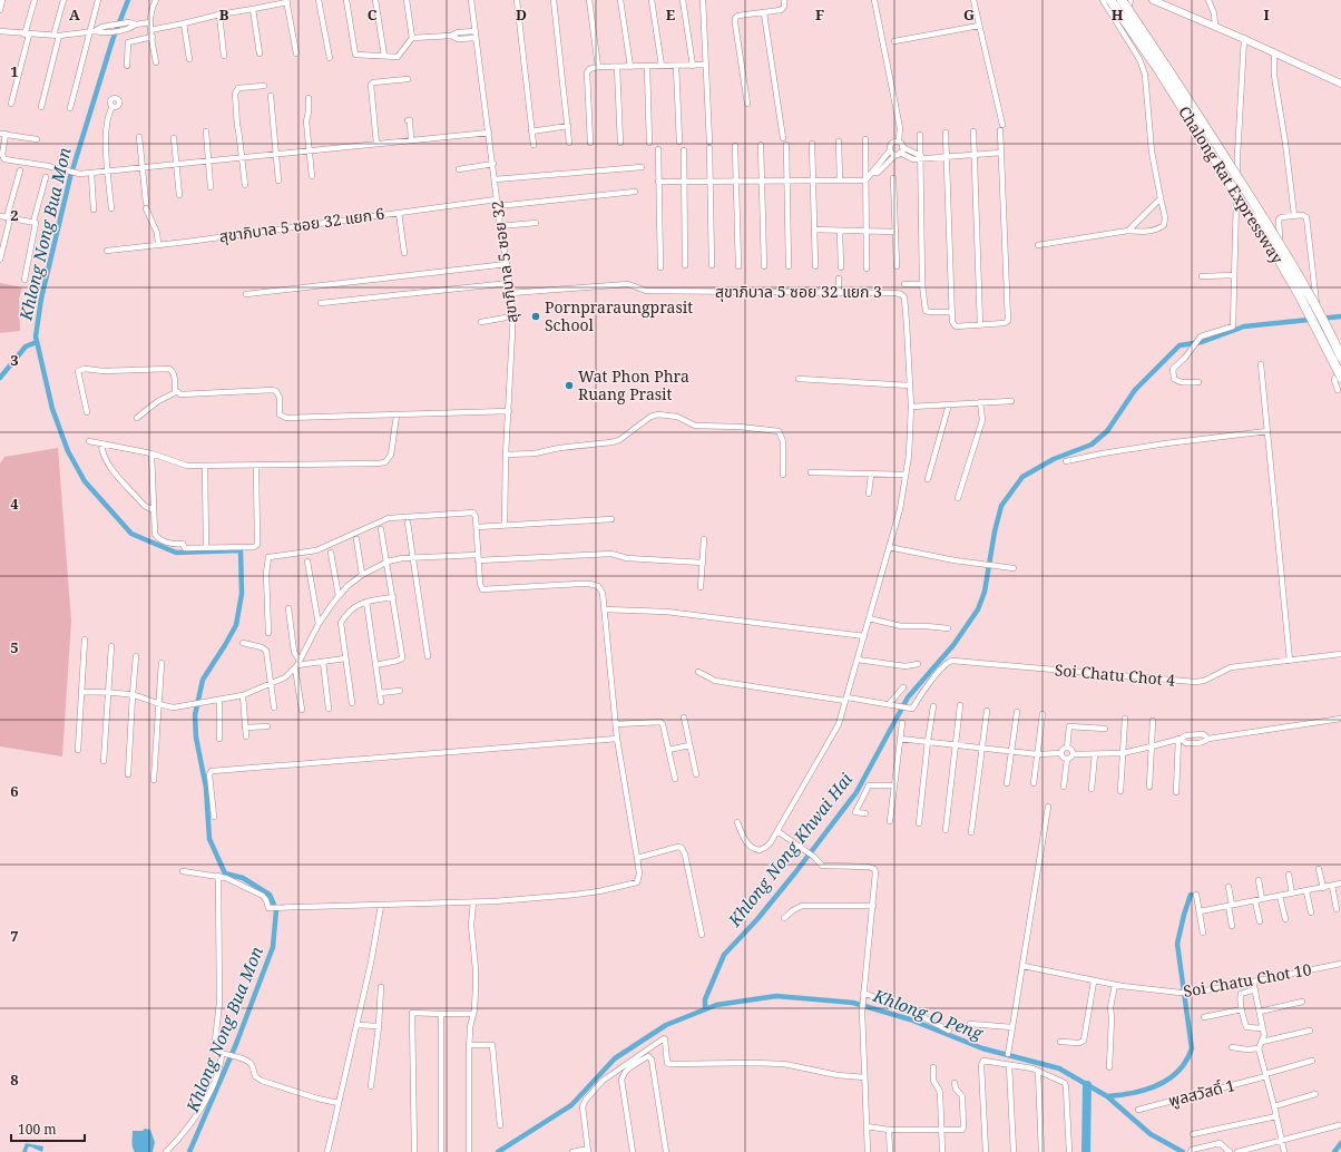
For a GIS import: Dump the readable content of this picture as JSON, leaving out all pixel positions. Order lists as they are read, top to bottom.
{
  "streets": {
    "highway": ["Chalong Rat Expressway"],
    "street": [
      "สุขาภิบาล 5 ซอย 32 แยก 6",
      "สุขาภิบาล 5 ซอย 32",
      "สุขาภิบาล 5 ซอย 32 แยก 3",
      "Soi Chatu Chot 4",
      "Soi Chatu Chot 10",
      "พูลสวัสดิ์ 1"
    ]
  },
  "crossings": [
    ["สุขาภิบาล 5 ซอย 32 แยก 6", "สุขาภิบาล 5 ซอย 32"],
    ["สุขาภิบาล 5 ซอย 32", "สุขาภิบาล 5 ซอย 32 แยก 3"]
  ],
  "water": ["Khlong Nong Bua Mon", "Khlong Nong Khwai Hai", "Khlong O Peng"],
  "places": ["Pornpraraungprasit School", "Wat Phon Phra Ruang Prasit"],
  "scale_bar": "100 m",
  "grid": {
    "columns": [
      "A",
      "B",
      "C",
      "D",
      "E",
      "F",
      "G",
      "H",
      "I"
    ],
    "rows": [
      "1",
      "2",
      "3",
      "4",
      "5",
      "6",
      "7",
      "8"
    ]
  }
}
